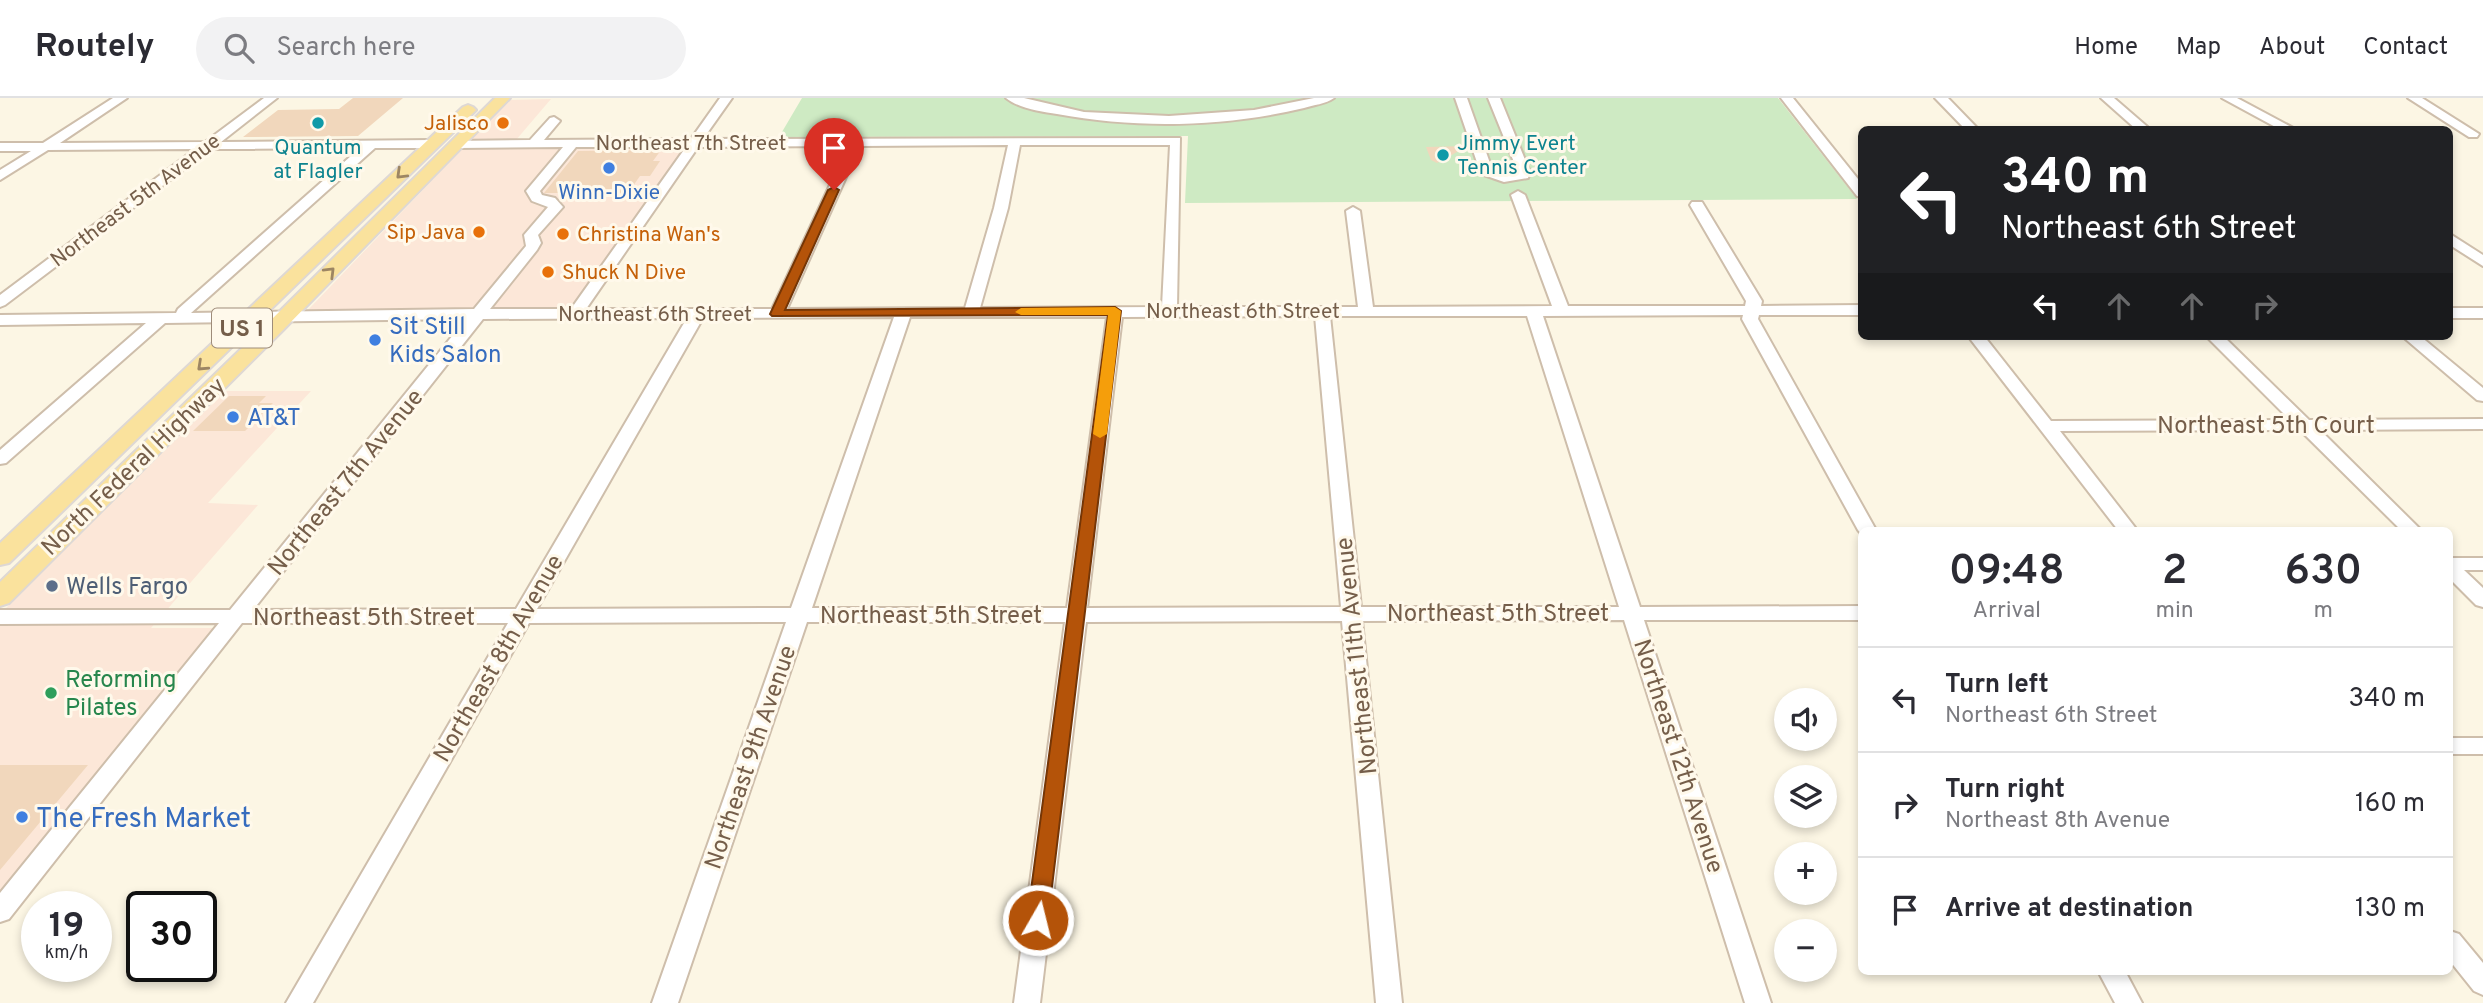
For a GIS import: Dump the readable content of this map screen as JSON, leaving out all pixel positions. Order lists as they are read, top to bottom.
{
  "streets": {
    "main road": ["US 1", "North Federal Highway"],
    "street": [
      "Northeast 7th Street",
      "Northeast 5th Avenue",
      "Northeast 6th Street",
      "Northeast 5th Court",
      "Northeast 7th Avenue",
      "Northeast 5th Street",
      "Northeast 11th Avenue",
      "Northeast 8th Avenue",
      "Northeast 12th Avenue",
      "Northeast 9th Avenue"
    ]
  },
  "crossings": [
    ["Northeast 7th Street", "Northeast 6th Street"],
    ["Northeast 7th Street", "North Federal Highway"],
    ["Northeast 7th Street", "Northeast 7th Avenue"],
    ["Northeast 6th Street", "North Federal Highway"],
    ["Northeast 6th Street", "Northeast 7th Avenue"],
    ["Northeast 6th Street", "Northeast 11th Avenue"],
    ["Northeast 6th Street", "Northeast 8th Avenue"],
    ["Northeast 6th Street", "Northeast 12th Avenue"],
    ["Northeast 6th Street", "Northeast 9th Avenue"],
    ["Northeast 7th Avenue", "Northeast 5th Street"],
    ["Northeast 5th Street", "Northeast 11th Avenue"],
    ["Northeast 5th Street", "Northeast 8th Avenue"],
    ["Northeast 5th Street", "Northeast 12th Avenue"],
    ["Northeast 5th Street", "Northeast 9th Avenue"]
  ],
  "places": [
    "Quantum at Flagler",
    "Jalisco",
    "Jimmy Evert Tennis Center",
    "Winn-Dixie",
    "Sip Java",
    "Christina Wan's",
    "Shuck N Dive",
    "Sit Still Kids Salon",
    "AT&T",
    "Wells Fargo",
    "Reforming Pilates",
    "The Fresh Market"
  ],
  "page": {
    "header": "Routely",
    "search": "Search here",
    "nav": [
      "Home",
      "Map",
      "About",
      "Contact"
    ],
    "turn": ["340 m", "Northeast 6th Street"],
    "eta": [
      "09:48",
      "Arrival",
      "2",
      "min",
      "630",
      "m"
    ],
    "list": [
      {
        "name": "Turn left",
        "note": "Northeast 6th Street",
        "value": "340 m"
      },
      {
        "name": "Turn right",
        "note": "Northeast 8th Avenue",
        "value": "160 m"
      },
      {
        "name": "Arrive at destination",
        "value": "130 m"
      }
    ],
    "map_buttons": ["+", "−"],
    "speed": "19 km/h",
    "limit": "30"
  }
}
